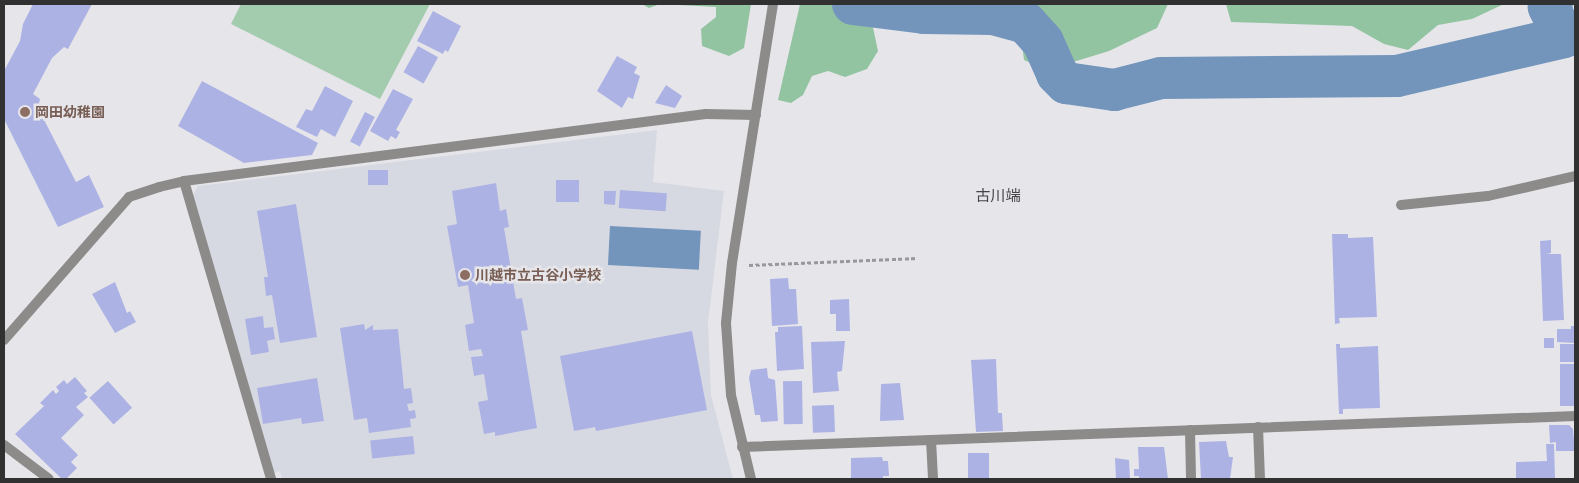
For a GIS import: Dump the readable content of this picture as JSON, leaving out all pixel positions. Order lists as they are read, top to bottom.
{
  "districts": ["古川端"],
  "places": ["岡田幼稚園", "川越市立古谷小学校"]
}
